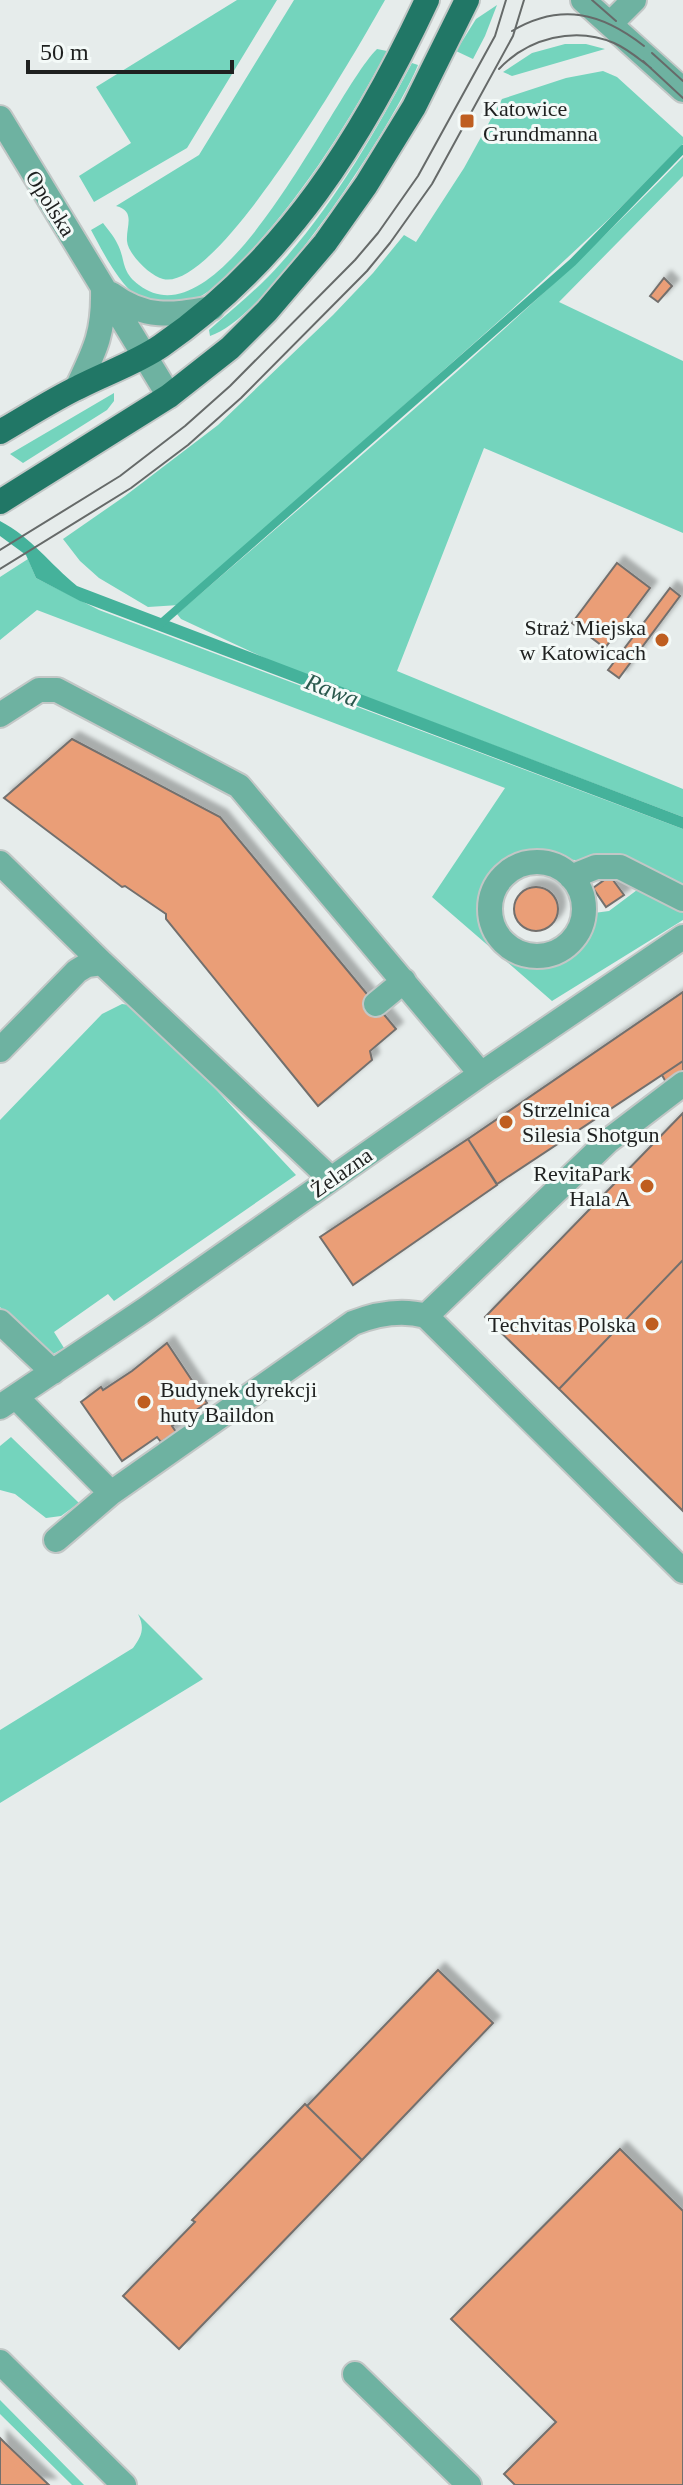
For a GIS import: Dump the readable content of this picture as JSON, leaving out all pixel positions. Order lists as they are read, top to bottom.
{
  "streets": {
    "street": ["Opolska", "Żelazna"]
  },
  "water": ["Rawa"],
  "places": {
    "transit": ["Katowice Grundmanna"],
    "other": [
      "Straż Miejska w Katowicach",
      "Strzelnica Silesia Shotgun",
      "RevitaPark Hala A",
      "Techvitas Polska",
      "Budynek dyrekcji huty Baildon"
    ]
  },
  "scale_bar": "50 m"
}
